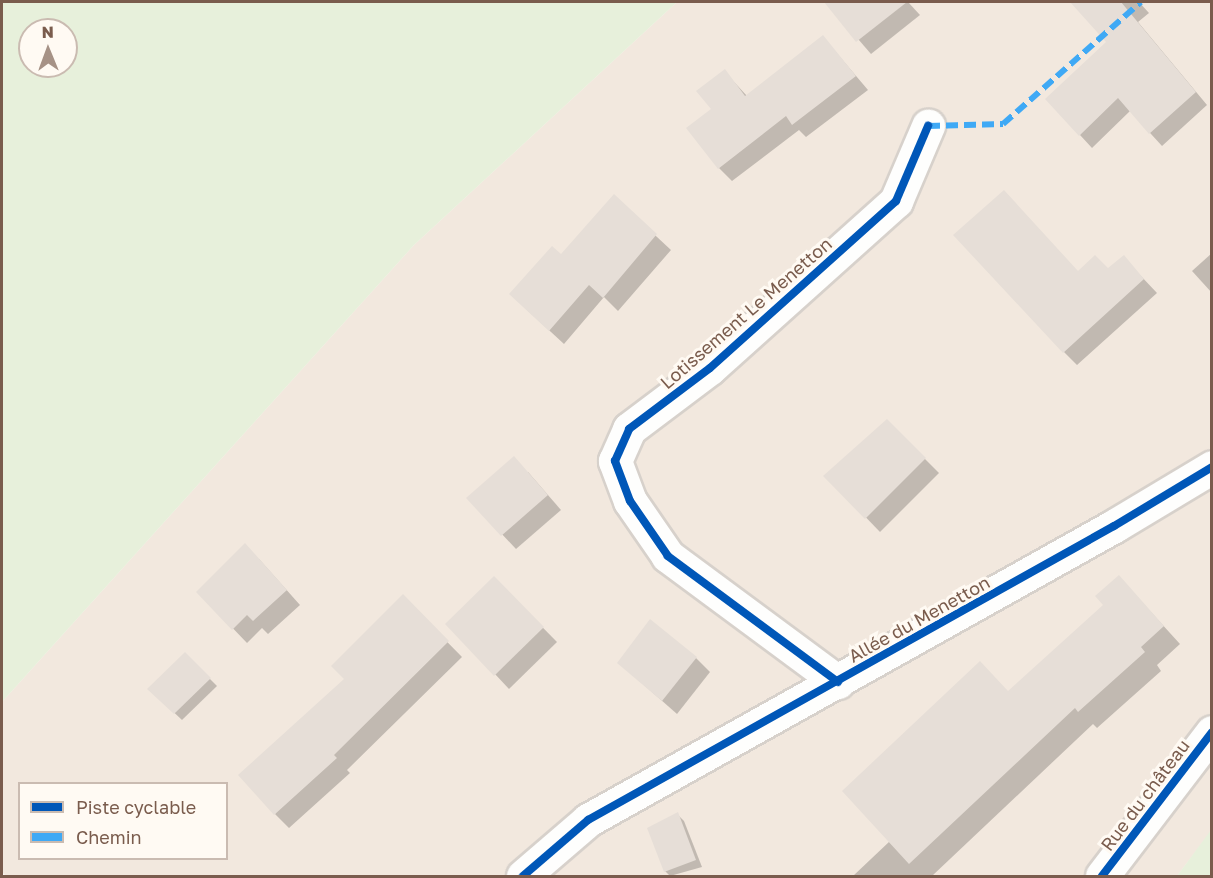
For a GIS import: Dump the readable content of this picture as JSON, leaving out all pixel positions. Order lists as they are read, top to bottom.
{
  "streets": {
    "street": ["Lotissement Le Menetton", "Allée du Menetton", "Rue du château"]
  },
  "crossings": [
    ["Lotissement Le Menetton", "Allée du Menetton"]
  ],
  "legend": ["Piste cyclable", "Chemin"],
  "north": "top"
}
